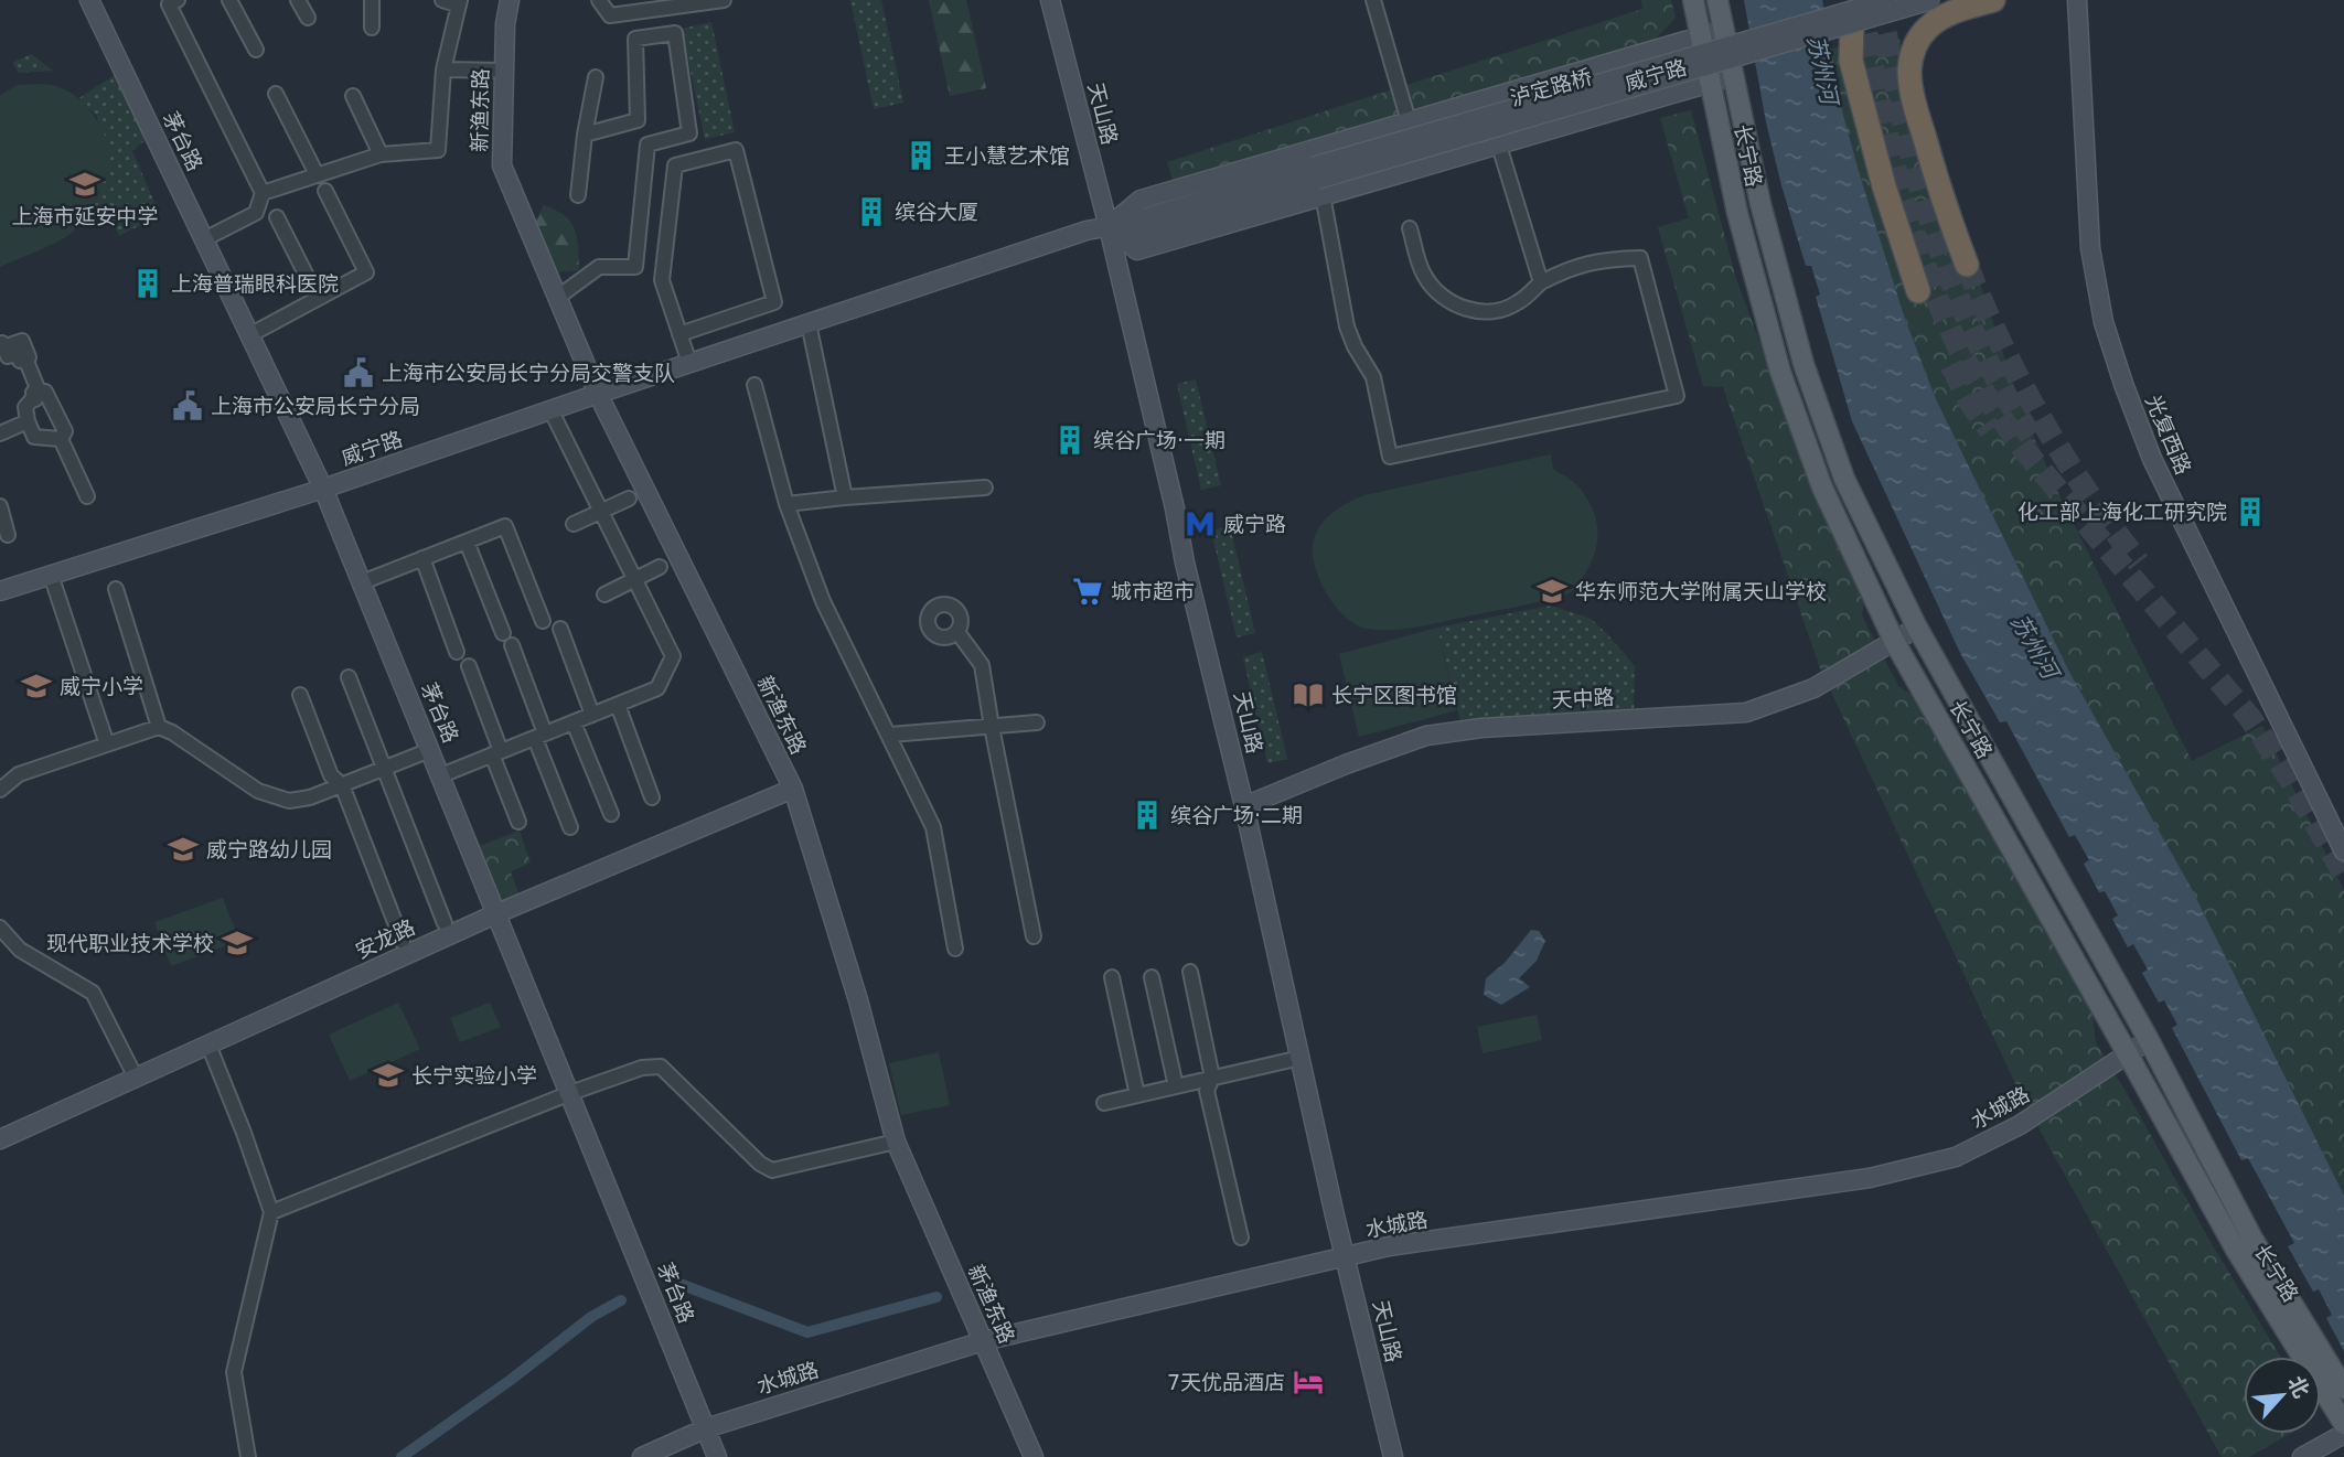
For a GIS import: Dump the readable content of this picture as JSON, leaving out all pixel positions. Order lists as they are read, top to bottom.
{
  "streets": {
    "main road": ["长宁路"],
    "street": [
      "威宁路",
      "泸定路桥",
      "新渔东路",
      "天山路",
      "茅台路",
      "光复西路",
      "天中路",
      "安龙路",
      "水城路"
    ]
  },
  "crossings": [
    ["威宁路", "泸定路桥"],
    ["威宁路", "新渔东路"],
    ["威宁路", "天山路"],
    ["威宁路", "茅台路"],
    ["威宁路", "长宁路"],
    ["新渔东路", "安龙路"],
    ["新渔东路", "水城路"],
    ["天山路", "天中路"],
    ["天山路", "水城路"],
    ["茅台路", "安龙路"],
    ["茅台路", "水城路"],
    ["长宁路", "天中路"],
    ["长宁路", "水城路"]
  ],
  "water": ["苏州河"],
  "places": {
    "building": [
      "王小慧艺术馆",
      "缤谷大厦",
      "上海普瑞眼科医院",
      "缤谷广场·一期",
      "化工部上海化工研究院",
      "缤谷广场·二期"
    ],
    "school or university": [
      "上海市延安中学",
      "华东师范大学附属天山学校",
      "威宁小学",
      "威宁路幼儿园",
      "现代职业技术学校",
      "长宁实验小学"
    ],
    "public building": ["上海市公安局长宁分局交警支队", "上海市公安局长宁分局"],
    "metro station": ["威宁路"],
    "supermarket": ["城市超市"],
    "library": ["长宁区图书馆"],
    "hotel": ["7天优品酒店"]
  },
  "north": "top right"
}
